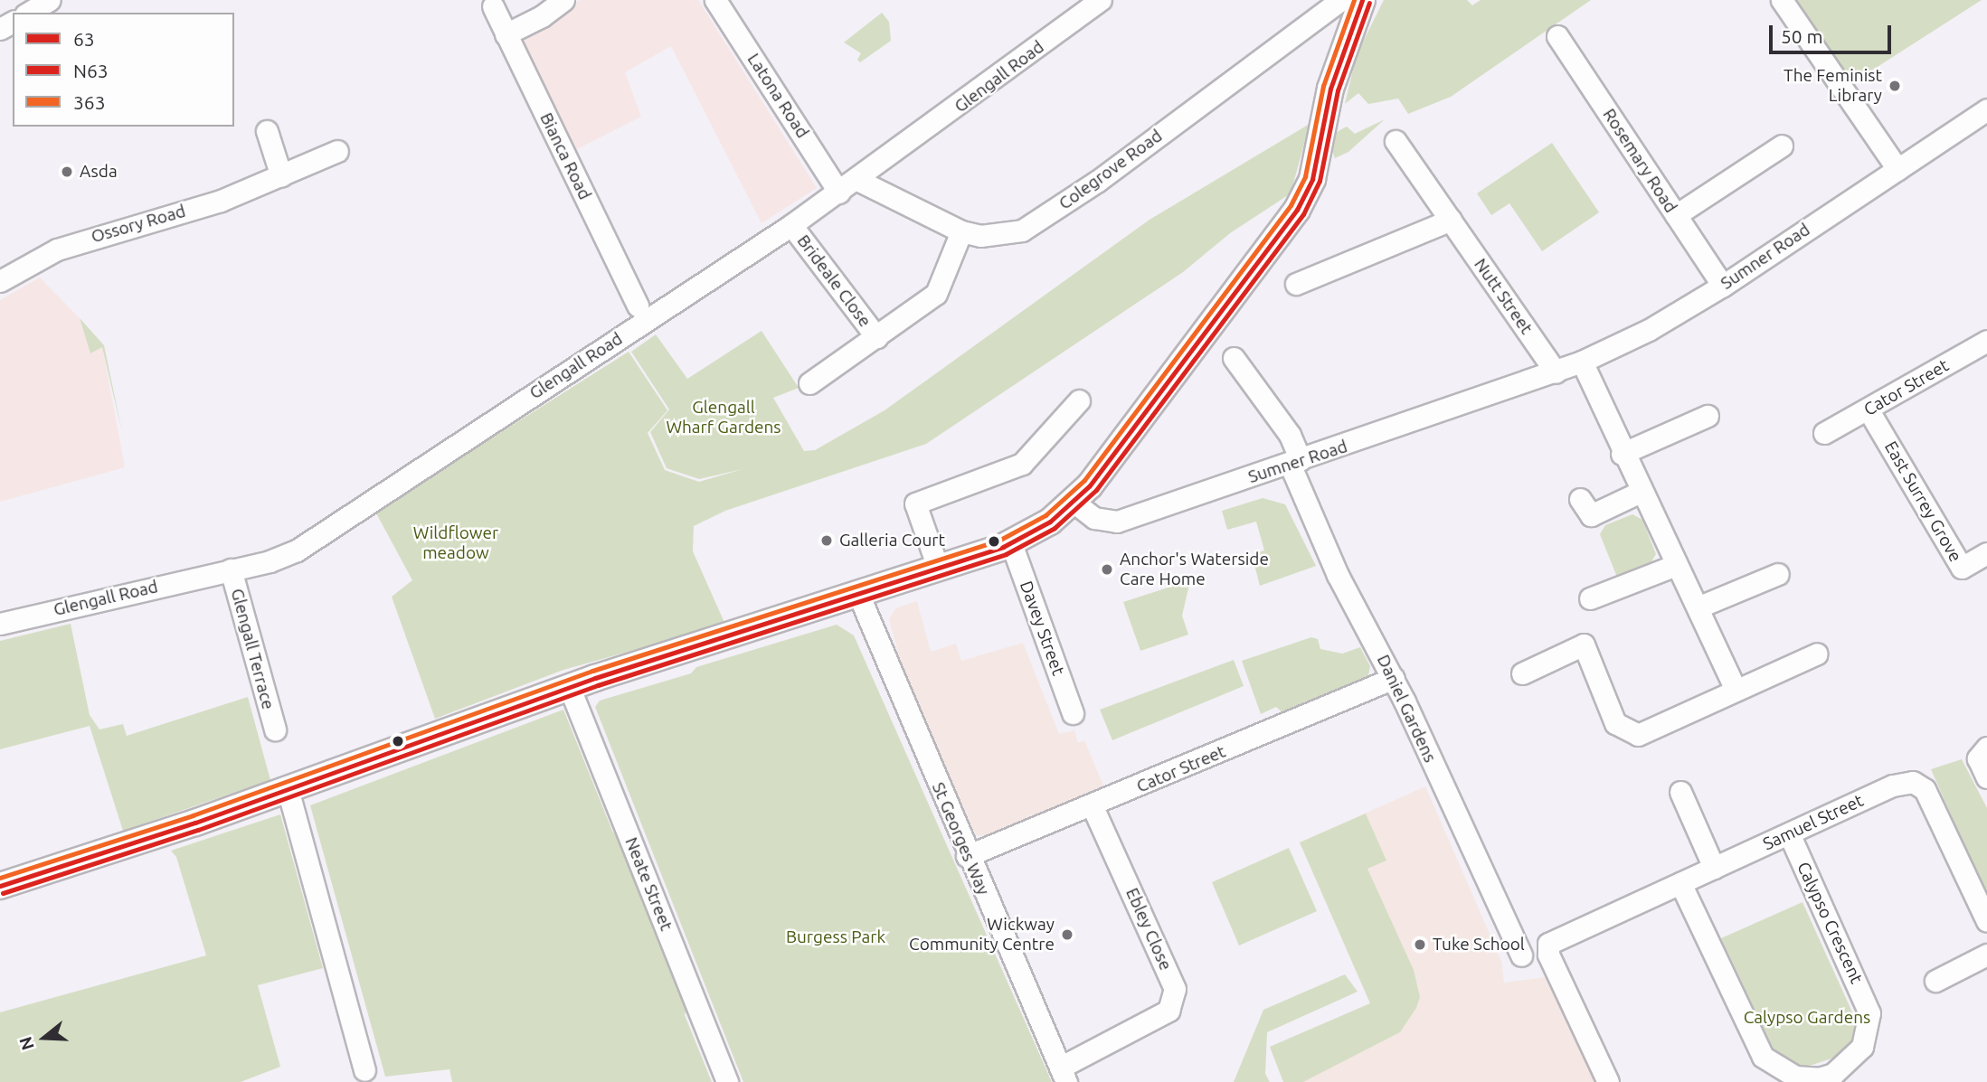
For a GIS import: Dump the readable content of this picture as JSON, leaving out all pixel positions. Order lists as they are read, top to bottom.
{
  "streets": {
    "street": [
      "Glengall Road",
      "Latona Road",
      "Bianca Road",
      "Rosemary Road",
      "Colegrove Road",
      "Ossory Road",
      "Sumner Road",
      "Brideale Close",
      "Nutt Street",
      "Cator Street",
      "East Surrey Grove",
      "Davey Street",
      "Glengall Terrace",
      "Daniel Gardens",
      "Samuel Street",
      "St Georges Way",
      "Neate Street",
      "Calypso Crescent",
      "Ebley Close"
    ]
  },
  "crossings": [
    ["Glengall Road", "Latona Road"],
    ["Glengall Road", "Colegrove Road"],
    ["Glengall Road", "Brideale Close"],
    ["Glengall Road", "Glengall Terrace"],
    ["Rosemary Road", "Sumner Road"],
    ["Colegrove Road", "Brideale Close"],
    ["Sumner Road", "Nutt Street"],
    ["Sumner Road", "Daniel Gardens"],
    ["Cator Street", "East Surrey Grove"],
    ["Cator Street", "Daniel Gardens"],
    ["Cator Street", "St Georges Way"],
    ["Cator Street", "Ebley Close"],
    ["Samuel Street", "Calypso Crescent"],
    ["St Georges Way", "Ebley Close"]
  ],
  "parks": [
    "Glengall Wharf Gardens",
    "Wildflower meadow",
    "Burgess Park",
    "Calypso Gardens"
  ],
  "places": [
    "The Feminist Library",
    "Asda",
    "Galleria Court",
    "Anchor's Waterside Care Home",
    "Wickway Community Centre",
    "Tuke School"
  ],
  "lines": ["transit line 63", "transit line 363", "transit line N63"],
  "legend": ["63", "N63", "363"],
  "scale_bar": "50 m",
  "north": "left"
}
